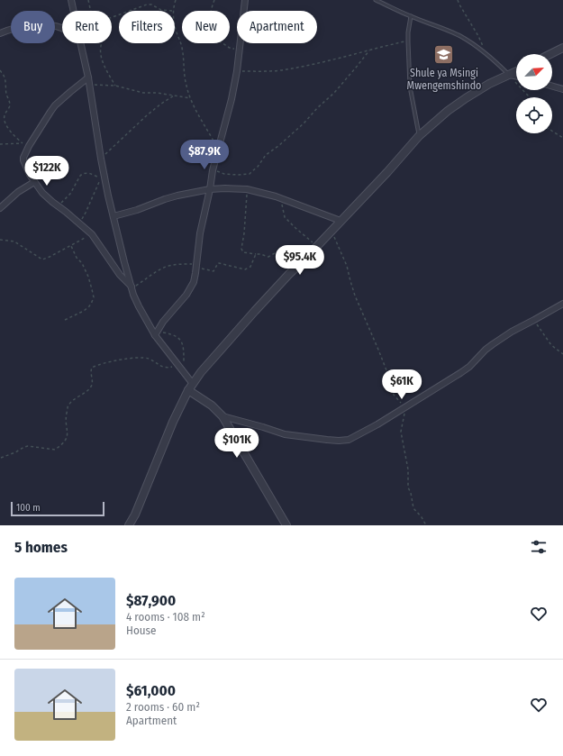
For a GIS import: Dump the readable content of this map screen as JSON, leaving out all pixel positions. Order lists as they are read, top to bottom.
{
  "places": {
    "school or university": ["Shule ya Msingi Mwengemshindo"]
  },
  "scale_bar": "100 m",
  "north": "top right",
  "page": {
    "chip": [
      "Buy",
      "Rent",
      "Filters",
      "New",
      "Apartment"
    ],
    "price": [
      "$87.9K",
      "$122K",
      "$95.4K",
      "$61K",
      "$101K"
    ],
    "scale": "100 m",
    "heading": "5 homes",
    "list": [
      {
        "name": "$87,900",
        "note": "4 rooms · 108 m² · House"
      },
      {
        "name": "$61,000",
        "note": "2 rooms · 60 m² · Apartment"
      }
    ]
  }
}
